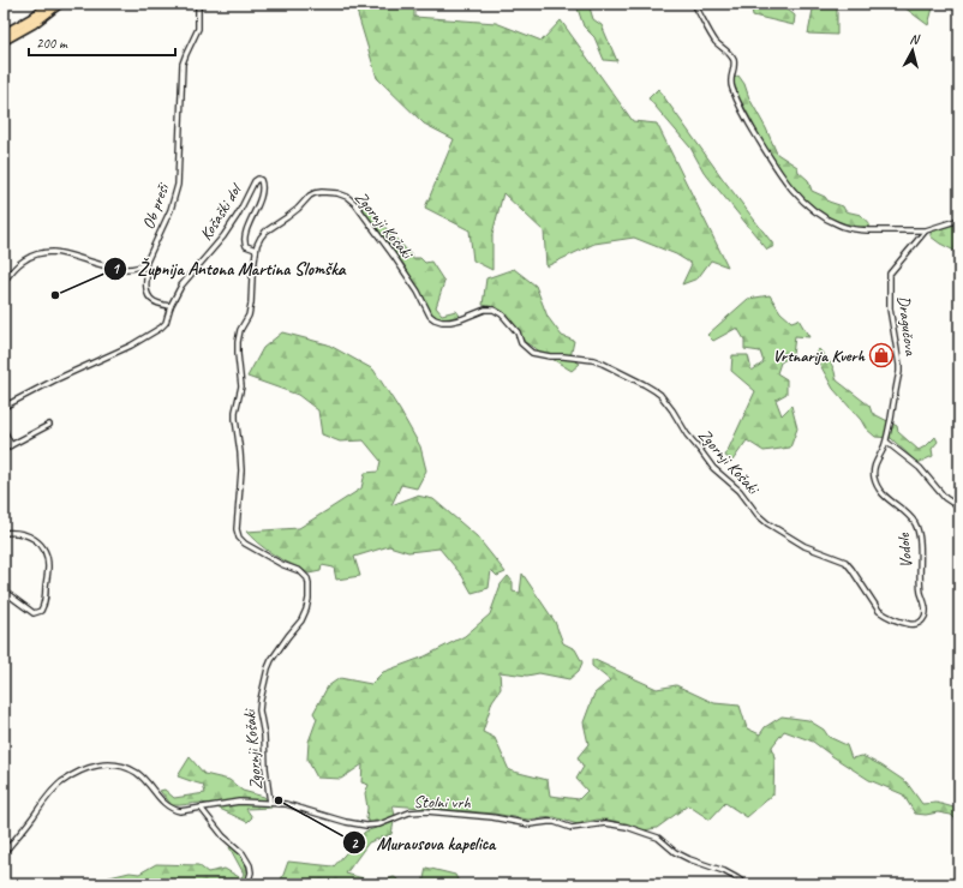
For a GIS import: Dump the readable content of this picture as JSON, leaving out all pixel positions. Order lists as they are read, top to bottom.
{
  "streets": {
    "street": [
      "Ob preši",
      "Košaški dol",
      "Zgornji Košaki",
      "Dragučova",
      "Vodole",
      "Stolni vrh"
    ]
  },
  "crossings": [
    ["Košaški dol", "Zgornji Košaki"],
    ["Zgornji Košaki", "Vodole"],
    ["Zgornji Košaki", "Stolni vrh"],
    ["Dragučova", "Vodole"]
  ],
  "places": {
    "other": ["Župnija Antona Martina Slomška", "Murausova kapelica"],
    "shop": ["Vrtnarija Kverh"]
  },
  "scale_bar": "200 m",
  "north": "top"
}
